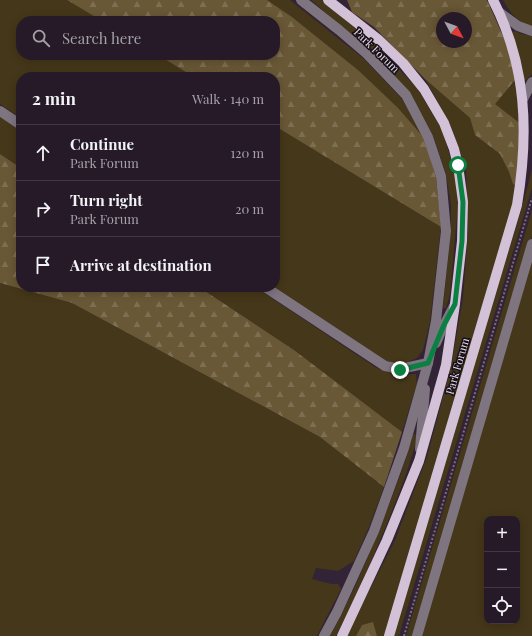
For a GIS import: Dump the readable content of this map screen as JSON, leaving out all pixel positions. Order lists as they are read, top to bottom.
{
  "streets": {
    "main road": ["Park Forum"]
  },
  "north": "bottom right",
  "page": {
    "search": "Search here",
    "heading": ["2 min", "Walk · 140 m"],
    "list": [
      ["Continue", "Park Forum", "120 m"],
      ["Turn right", "Park Forum", "20 m"],
      "Arrive at destination"
    ],
    "map_buttons": ["+", "−"]
  }
}
